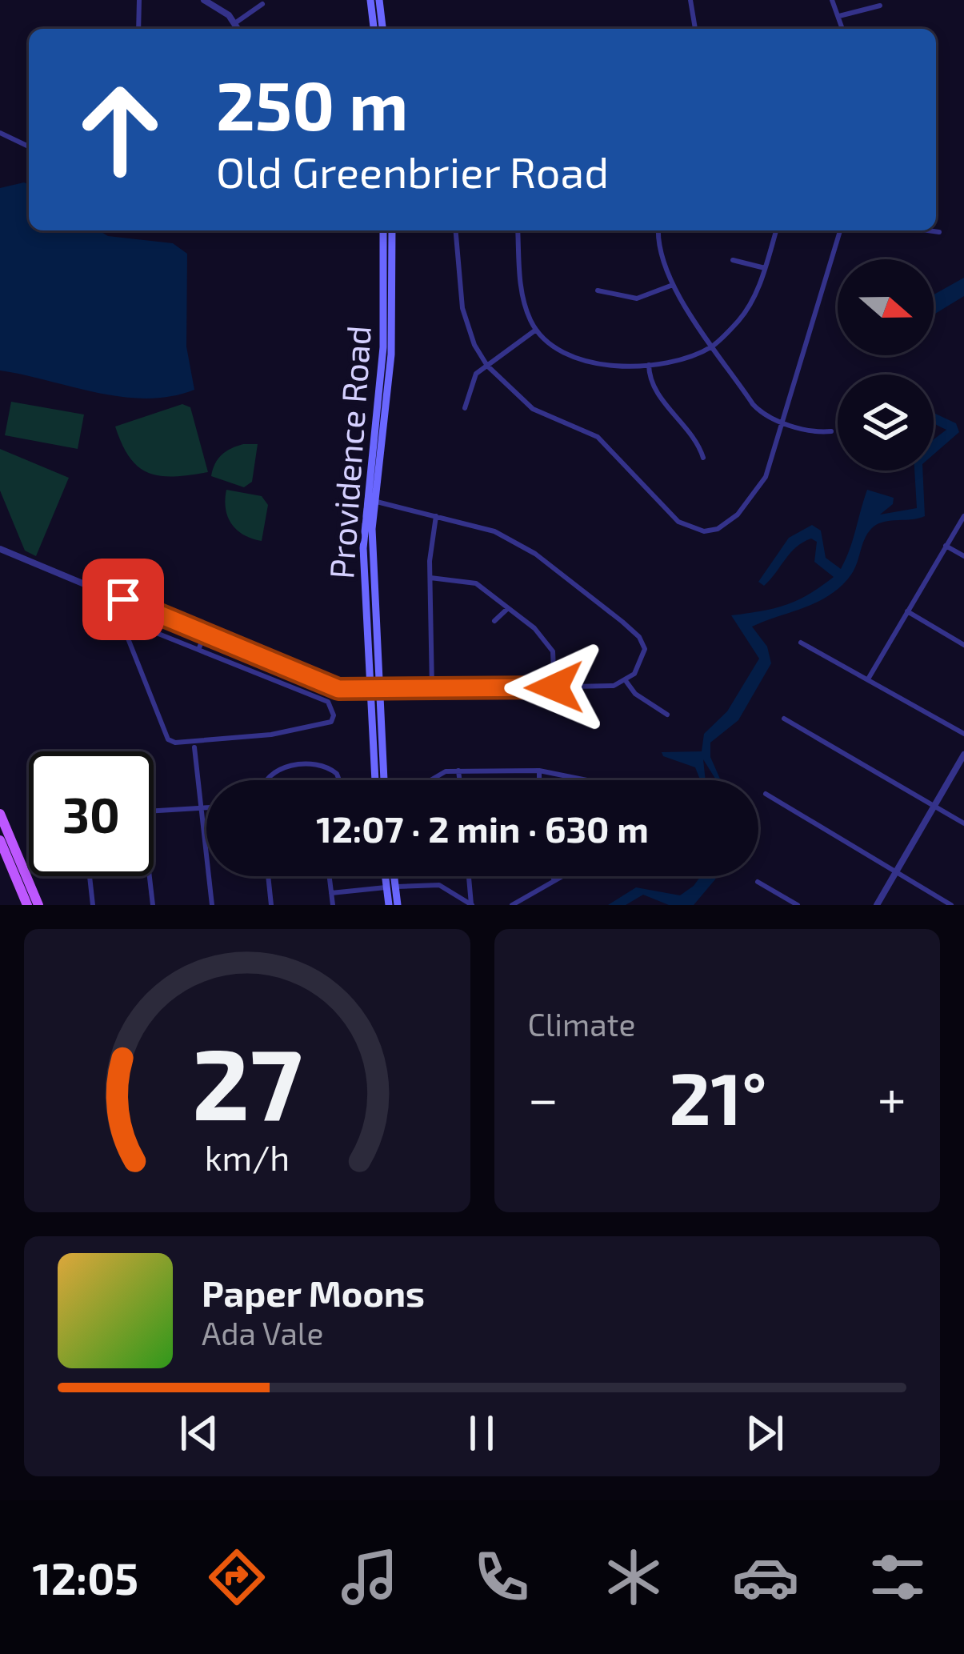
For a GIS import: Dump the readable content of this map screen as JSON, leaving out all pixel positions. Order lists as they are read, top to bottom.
{
  "streets": {
    "main road": ["Providence Road"]
  },
  "north": "right",
  "page": {
    "turn": ["250 m", "Old Greenbrier Road"],
    "limit": "30",
    "trip": "12:07 · 2 min · 630 m",
    "tile": "Climate",
    "heat": ["−", "21°", "+"],
    "song": ["Paper Moons", "Ada Vale"],
    "tabs": "12:05",
    "gauge": ["27", "km/h"]
  }
}
